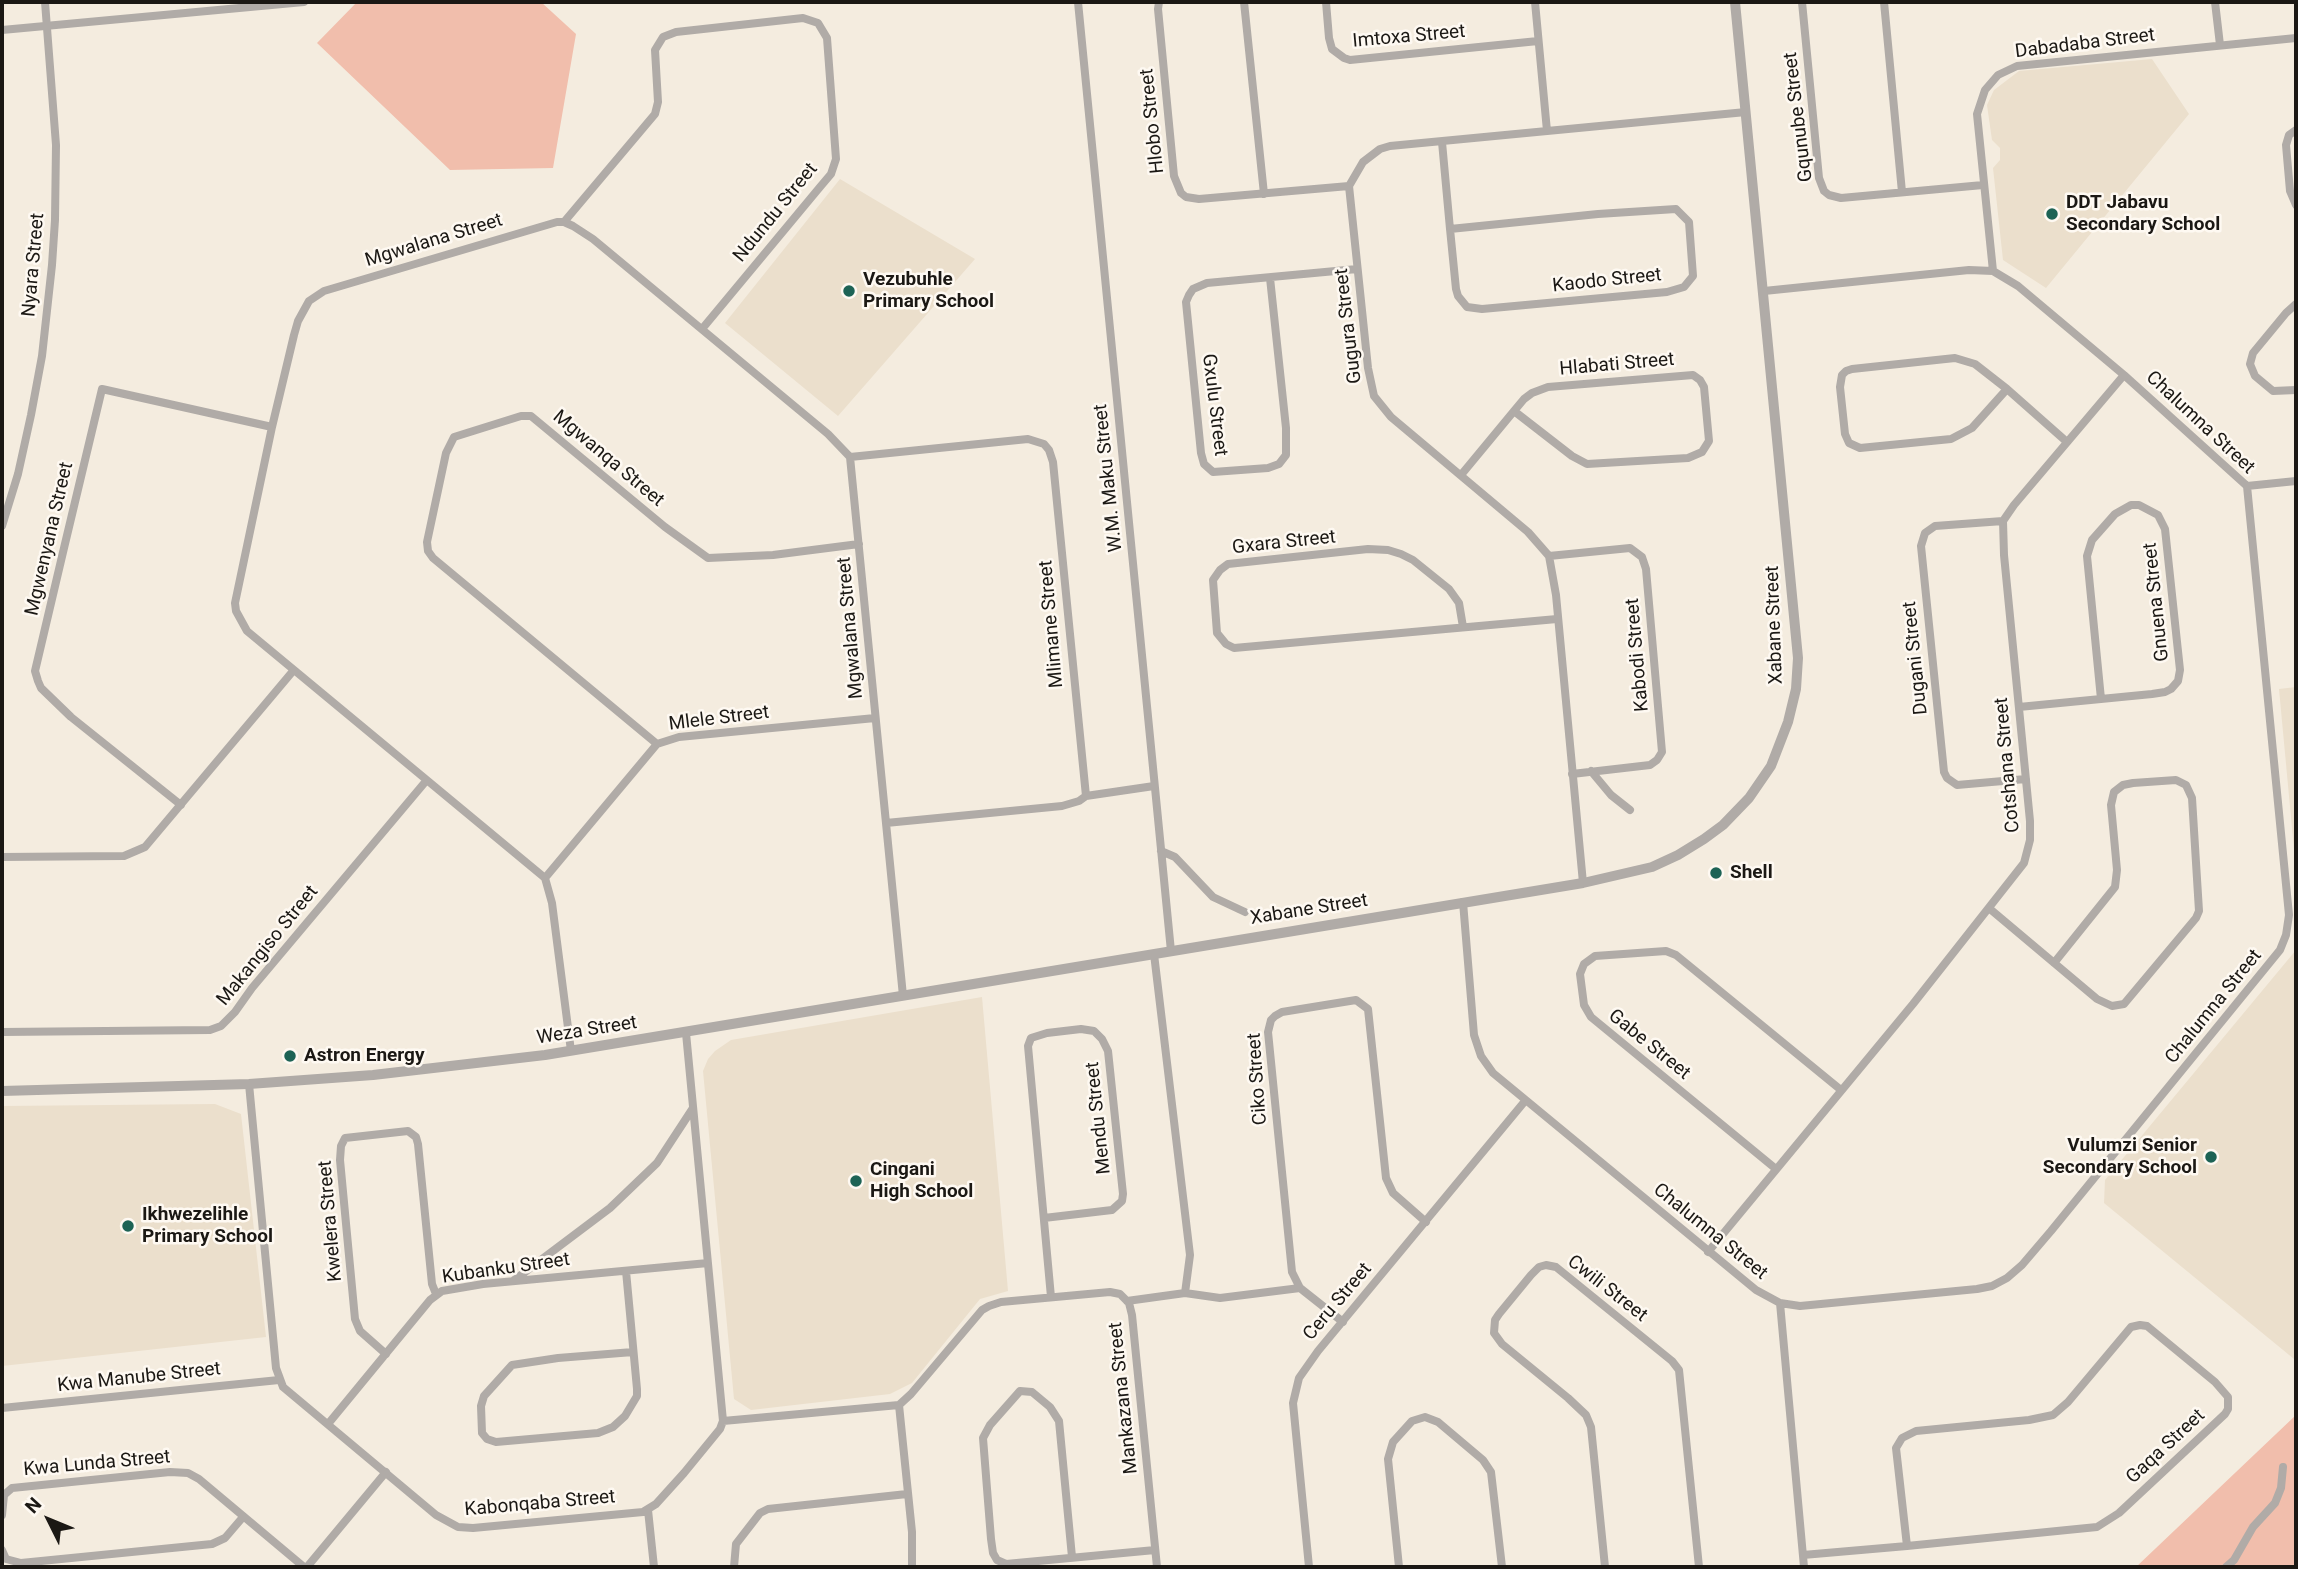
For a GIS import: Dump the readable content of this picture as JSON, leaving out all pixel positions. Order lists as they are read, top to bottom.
{
  "streets": {
    "street": [
      "Imtoxa Street",
      "Dabadaba Street",
      "Gqunube Street",
      "Hlobo Street",
      "Ndundu Street",
      "Mgwalana Street",
      "Nyara Street",
      "Kaodo Street",
      "Gugura Street",
      "Hlabati Street",
      "Gxulu Street",
      "Chalumna Street",
      "Mgwanqa Street",
      "W.M. Maku Street",
      "Mgwenyana Street",
      "Gxara Street",
      "Gnuena Street",
      "Mlimane Street",
      "Xabane Street",
      "Kabodi Street",
      "Dugani Street",
      "Mlele Street",
      "Cotshana Street",
      "Makangiso Street",
      "Weza Street",
      "Gabe Street",
      "Ciko Street",
      "Mendu Street",
      "Kwelera Street",
      "Kubanku Street",
      "Cwili Street",
      "Ceru Street",
      "Kwa Manube Street",
      "Mankazana Street",
      "Gaqa Street",
      "Kwa Lunda Street",
      "Kabonqaba Street"
    ]
  },
  "crossings": [
    ["Dabadaba Street", "Gqunube Street"],
    ["Dabadaba Street", "Chalumna Street"],
    ["Hlobo Street", "Gugura Street"],
    ["Ndundu Street", "Mgwalana Street"],
    ["Mgwalana Street", "Mgwanqa Street"],
    ["Mgwalana Street", "Mgwenyana Street"],
    ["Mgwalana Street", "Mlimane Street"],
    ["Mgwalana Street", "Mlele Street"],
    ["Mgwalana Street", "Makangiso Street"],
    ["Mgwalana Street", "Weza Street"],
    ["Gugura Street", "Hlabati Street"],
    ["Gugura Street", "Gxulu Street"],
    ["Gugura Street", "Kabodi Street"],
    ["Chalumna Street", "Xabane Street"],
    ["Chalumna Street", "Cotshana Street"],
    ["Chalumna Street", "Ceru Street"],
    ["Mgwanqa Street", "Mlele Street"],
    ["W.M. Maku Street", "Xabane Street"],
    ["W.M. Maku Street", "Weza Street"],
    ["Gnuena Street", "Cotshana Street"],
    ["Xabane Street", "Weza Street"],
    ["Dugani Street", "Cotshana Street"],
    ["Cotshana Street", "Gabe Street"],
    ["Ciko Street", "Ceru Street"],
    ["Mendu Street", "Mankazana Street"],
    ["Kwelera Street", "Kubanku Street"],
    ["Kubanku Street", "Kabonqaba Street"],
    ["Kwa Manube Street", "Kabonqaba Street"]
  ],
  "places": [
    "DDT Jabavu Secondary School",
    "Vezubuhle Primary School",
    "Shell",
    "Astron Energy",
    "Vulumzi Senior Secondary School",
    "Cingani High School",
    "Ikhwezelihle Primary School"
  ],
  "north": "top left"
}
